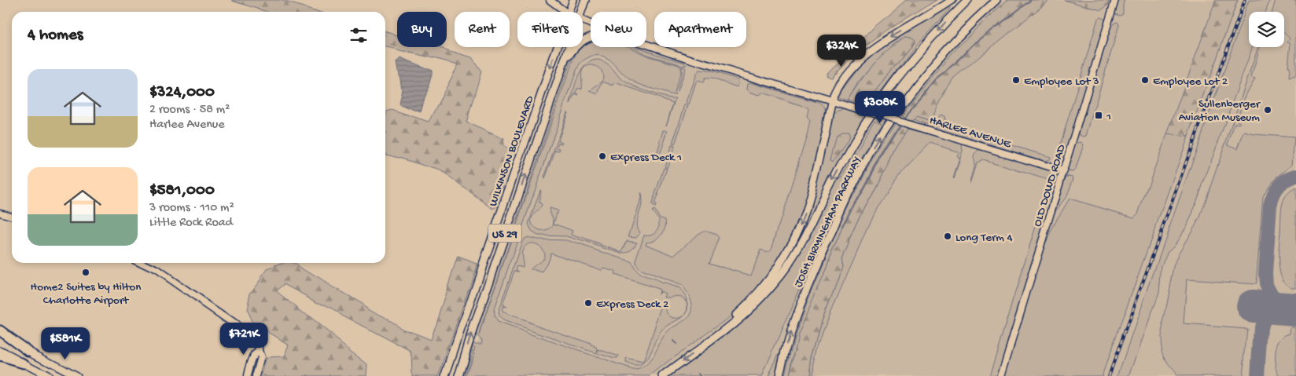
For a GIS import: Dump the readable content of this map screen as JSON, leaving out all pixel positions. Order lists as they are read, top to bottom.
{
  "streets": {
    "main road": ["WILKINSON BOULEVARD", "JOSH BIRMINGHAM PARKWAY", "US 29"],
    "street": ["HARLEE AVENUE", "OLD DOWD ROAD"]
  },
  "crossings": [
    ["HARLEE AVENUE", "OLD DOWD ROAD"]
  ],
  "places": {
    "other": [
      "Employee Lot 3",
      "Employee Lot 2",
      "Sullenberger Aviation Museum",
      "Express Deck 1",
      "Long Term 4",
      "Home2 Suites by Hilton Charlotte Airport",
      "Express Deck 2"
    ],
    "transit": ["1"]
  },
  "page": {
    "chip": [
      "Buy",
      "Rent",
      "Filters",
      "New",
      "Apartment"
    ],
    "heading": "4 homes",
    "price": [
      "$324K",
      "$308K",
      "$721K",
      "$581K"
    ],
    "list": [
      {
        "name": "$324,000",
        "note": "2 rooms · 58 m² · Harlee Avenue"
      },
      {
        "name": "$581,000",
        "note": "3 rooms · 110 m² · Little Rock Road"
      }
    ]
  }
}
